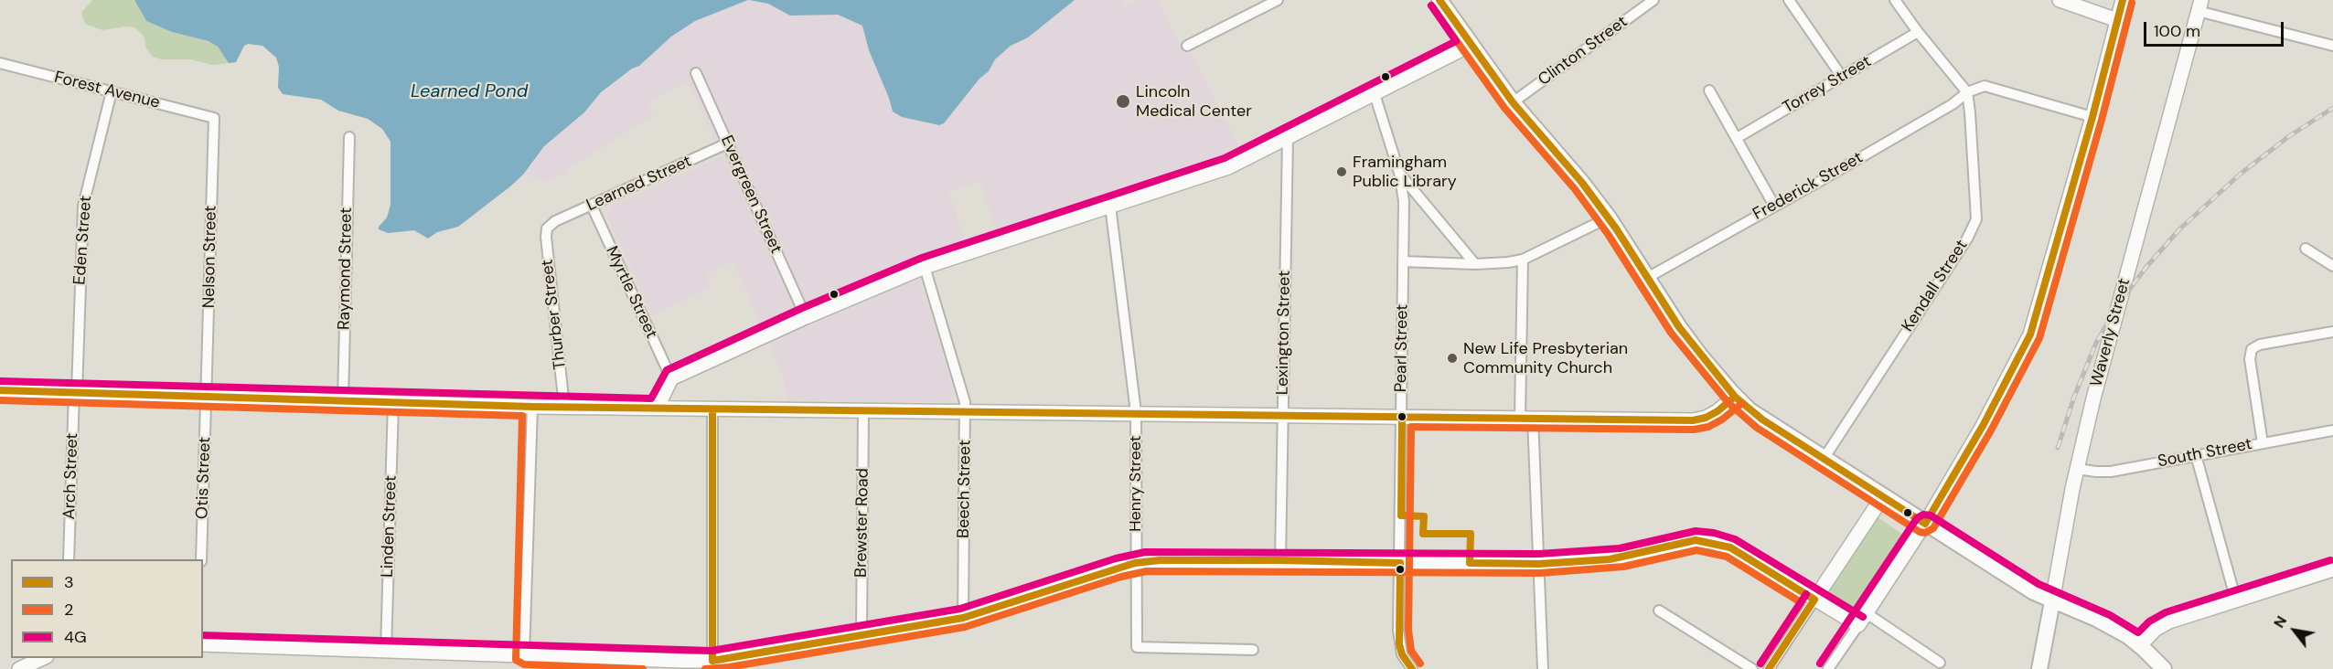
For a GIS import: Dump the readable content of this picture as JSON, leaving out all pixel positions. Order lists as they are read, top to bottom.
{
  "streets": {
    "main road": ["Waverly Street"],
    "street": [
      "Clinton Street",
      "Torrey Street",
      "Forest Avenue",
      "Learned Street",
      "Frederick Street",
      "Evergreen Street",
      "Eden Street",
      "Nelson Street",
      "Raymond Street",
      "Kendall Street",
      "Myrtle Street",
      "Thurber Street",
      "Lexington Street",
      "Pearl Street",
      "South Street",
      "Arch Street",
      "Otis Street",
      "Henry Street",
      "Beech Street",
      "Brewster Road",
      "Linden Street"
    ]
  },
  "crossings": [
    ["Forest Avenue", "Eden Street"],
    ["Forest Avenue", "Nelson Street"],
    ["Learned Street", "Evergreen Street"],
    ["Learned Street", "Myrtle Street"],
    ["Learned Street", "Thurber Street"],
    ["Frederick Street", "Kendall Street"],
    ["Eden Street", "Arch Street"],
    ["Nelson Street", "Otis Street"],
    ["Waverly Street", "South Street"]
  ],
  "water": ["Learned Pond"],
  "places": ["Lincoln Medical Center", "Framingham Public Library", "New Life Presbyterian Community Church"],
  "lines": ["transit line 3", "transit line 2", "transit line 4G"],
  "legend": ["3", "2", "4G"],
  "scale_bar": "100 m",
  "north": "top left"
}
